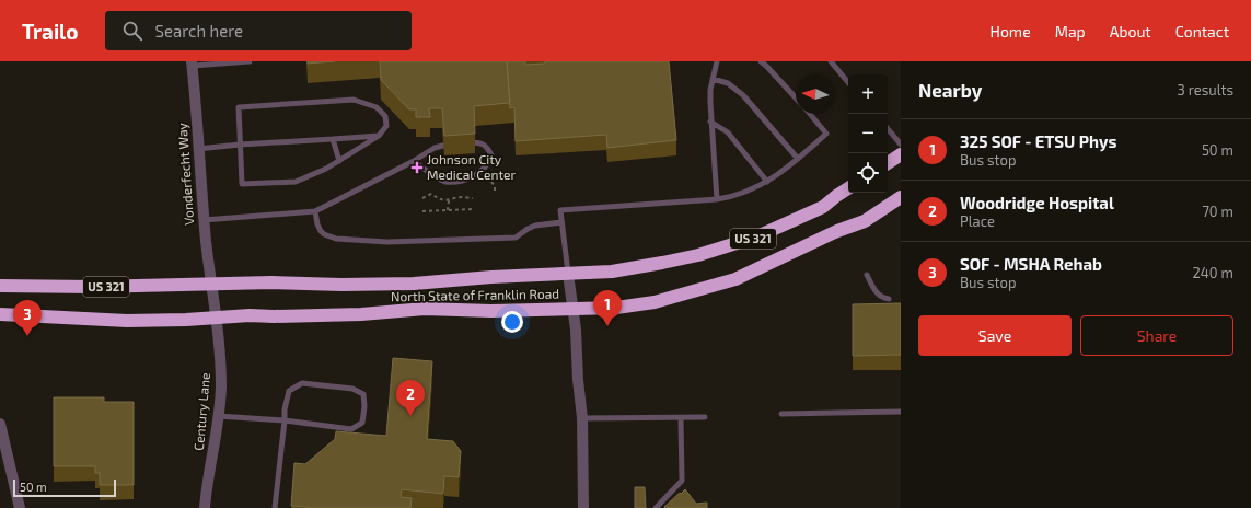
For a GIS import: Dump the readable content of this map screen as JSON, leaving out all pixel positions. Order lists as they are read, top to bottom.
{
  "streets": {
    "highway": ["US 321", "North State of Franklin Road"],
    "street": ["Vonderfecht Way", "Century Lane"]
  },
  "crossings": [
    ["Vonderfecht Way", "North State of Franklin Road"],
    ["Vonderfecht Way", "Century Lane"],
    ["North State of Franklin Road", "Century Lane"]
  ],
  "places": {
    "health": ["Johnson City Medical Center"]
  },
  "scale_bar": "50 m",
  "north": "left",
  "page": {
    "header": "Trailo",
    "search": "Search here",
    "nav": [
      "Home",
      "Map",
      "About",
      "Contact"
    ],
    "heading": ["Nearby", "3 results"],
    "map_buttons": ["+", "−"],
    "list": [
      {
        "mark": "1",
        "name": "325 SOF - ETSU Phys",
        "note": "Bus stop",
        "value": "50 m"
      },
      {
        "mark": "2",
        "name": "Woodridge Hospital",
        "note": "Place",
        "value": "70 m"
      },
      {
        "mark": "3",
        "name": "SOF - MSHA Rehab",
        "note": "Bus stop",
        "value": "240 m"
      }
    ],
    "pins": ["1", "3", "2"],
    "buttons": ["Save", "Share"],
    "scale": "50 m"
  }
}
